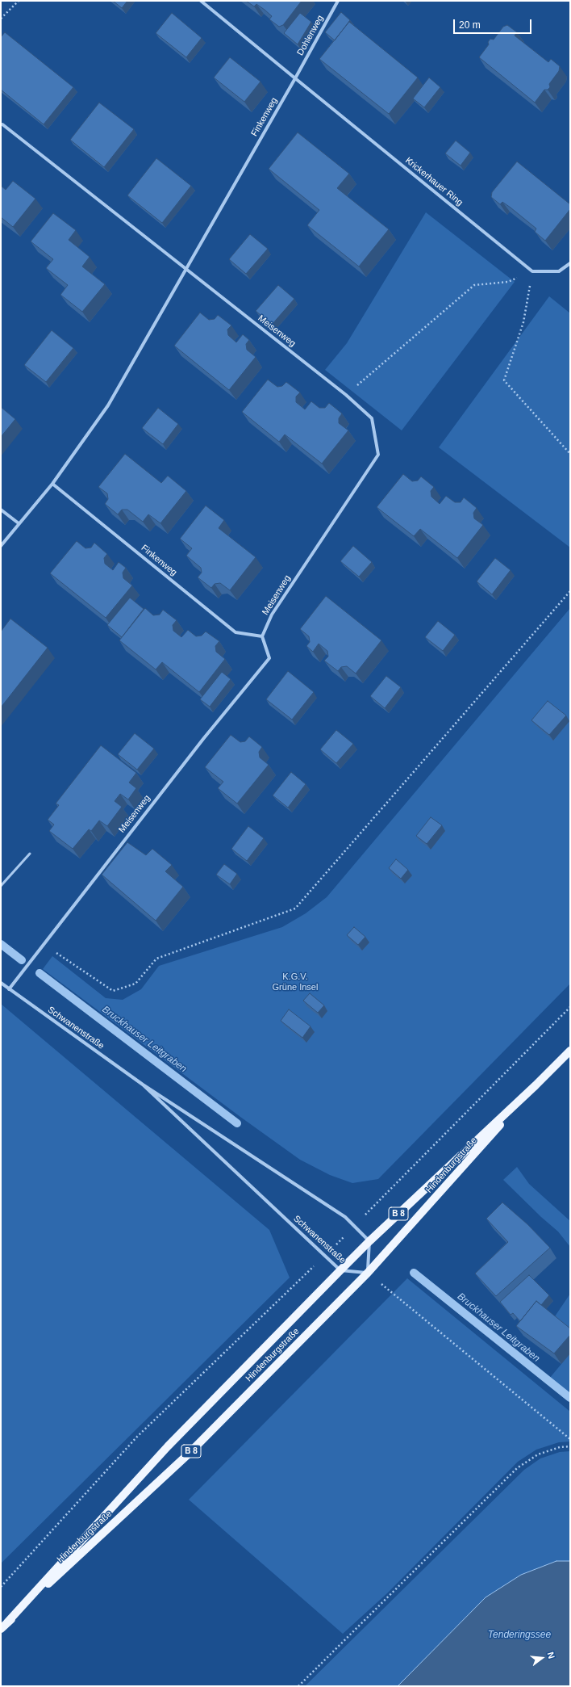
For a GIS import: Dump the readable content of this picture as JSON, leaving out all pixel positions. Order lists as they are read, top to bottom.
{
  "streets": {
    "main road": ["Hindenburgstraße", "B 8"],
    "street": [
      "Dohlenweg",
      "Finkenweg",
      "Krickerhauer Ring",
      "Meisenweg",
      "Schwanenstraße"
    ]
  },
  "crossings": [
    ["Dohlenweg", "Finkenweg"],
    ["Dohlenweg", "Krickerhauer Ring"],
    ["Finkenweg", "Krickerhauer Ring"],
    ["Finkenweg", "Meisenweg"],
    ["Meisenweg", "Schwanenstraße"],
    ["Schwanenstraße", "Hindenburgstraße"]
  ],
  "water": ["Bruckhauser Leitgraben", "Tenderingssee"],
  "parks": ["K.G.V. Grüne Insel"],
  "scale_bar": "20 m",
  "north": "right"
}
